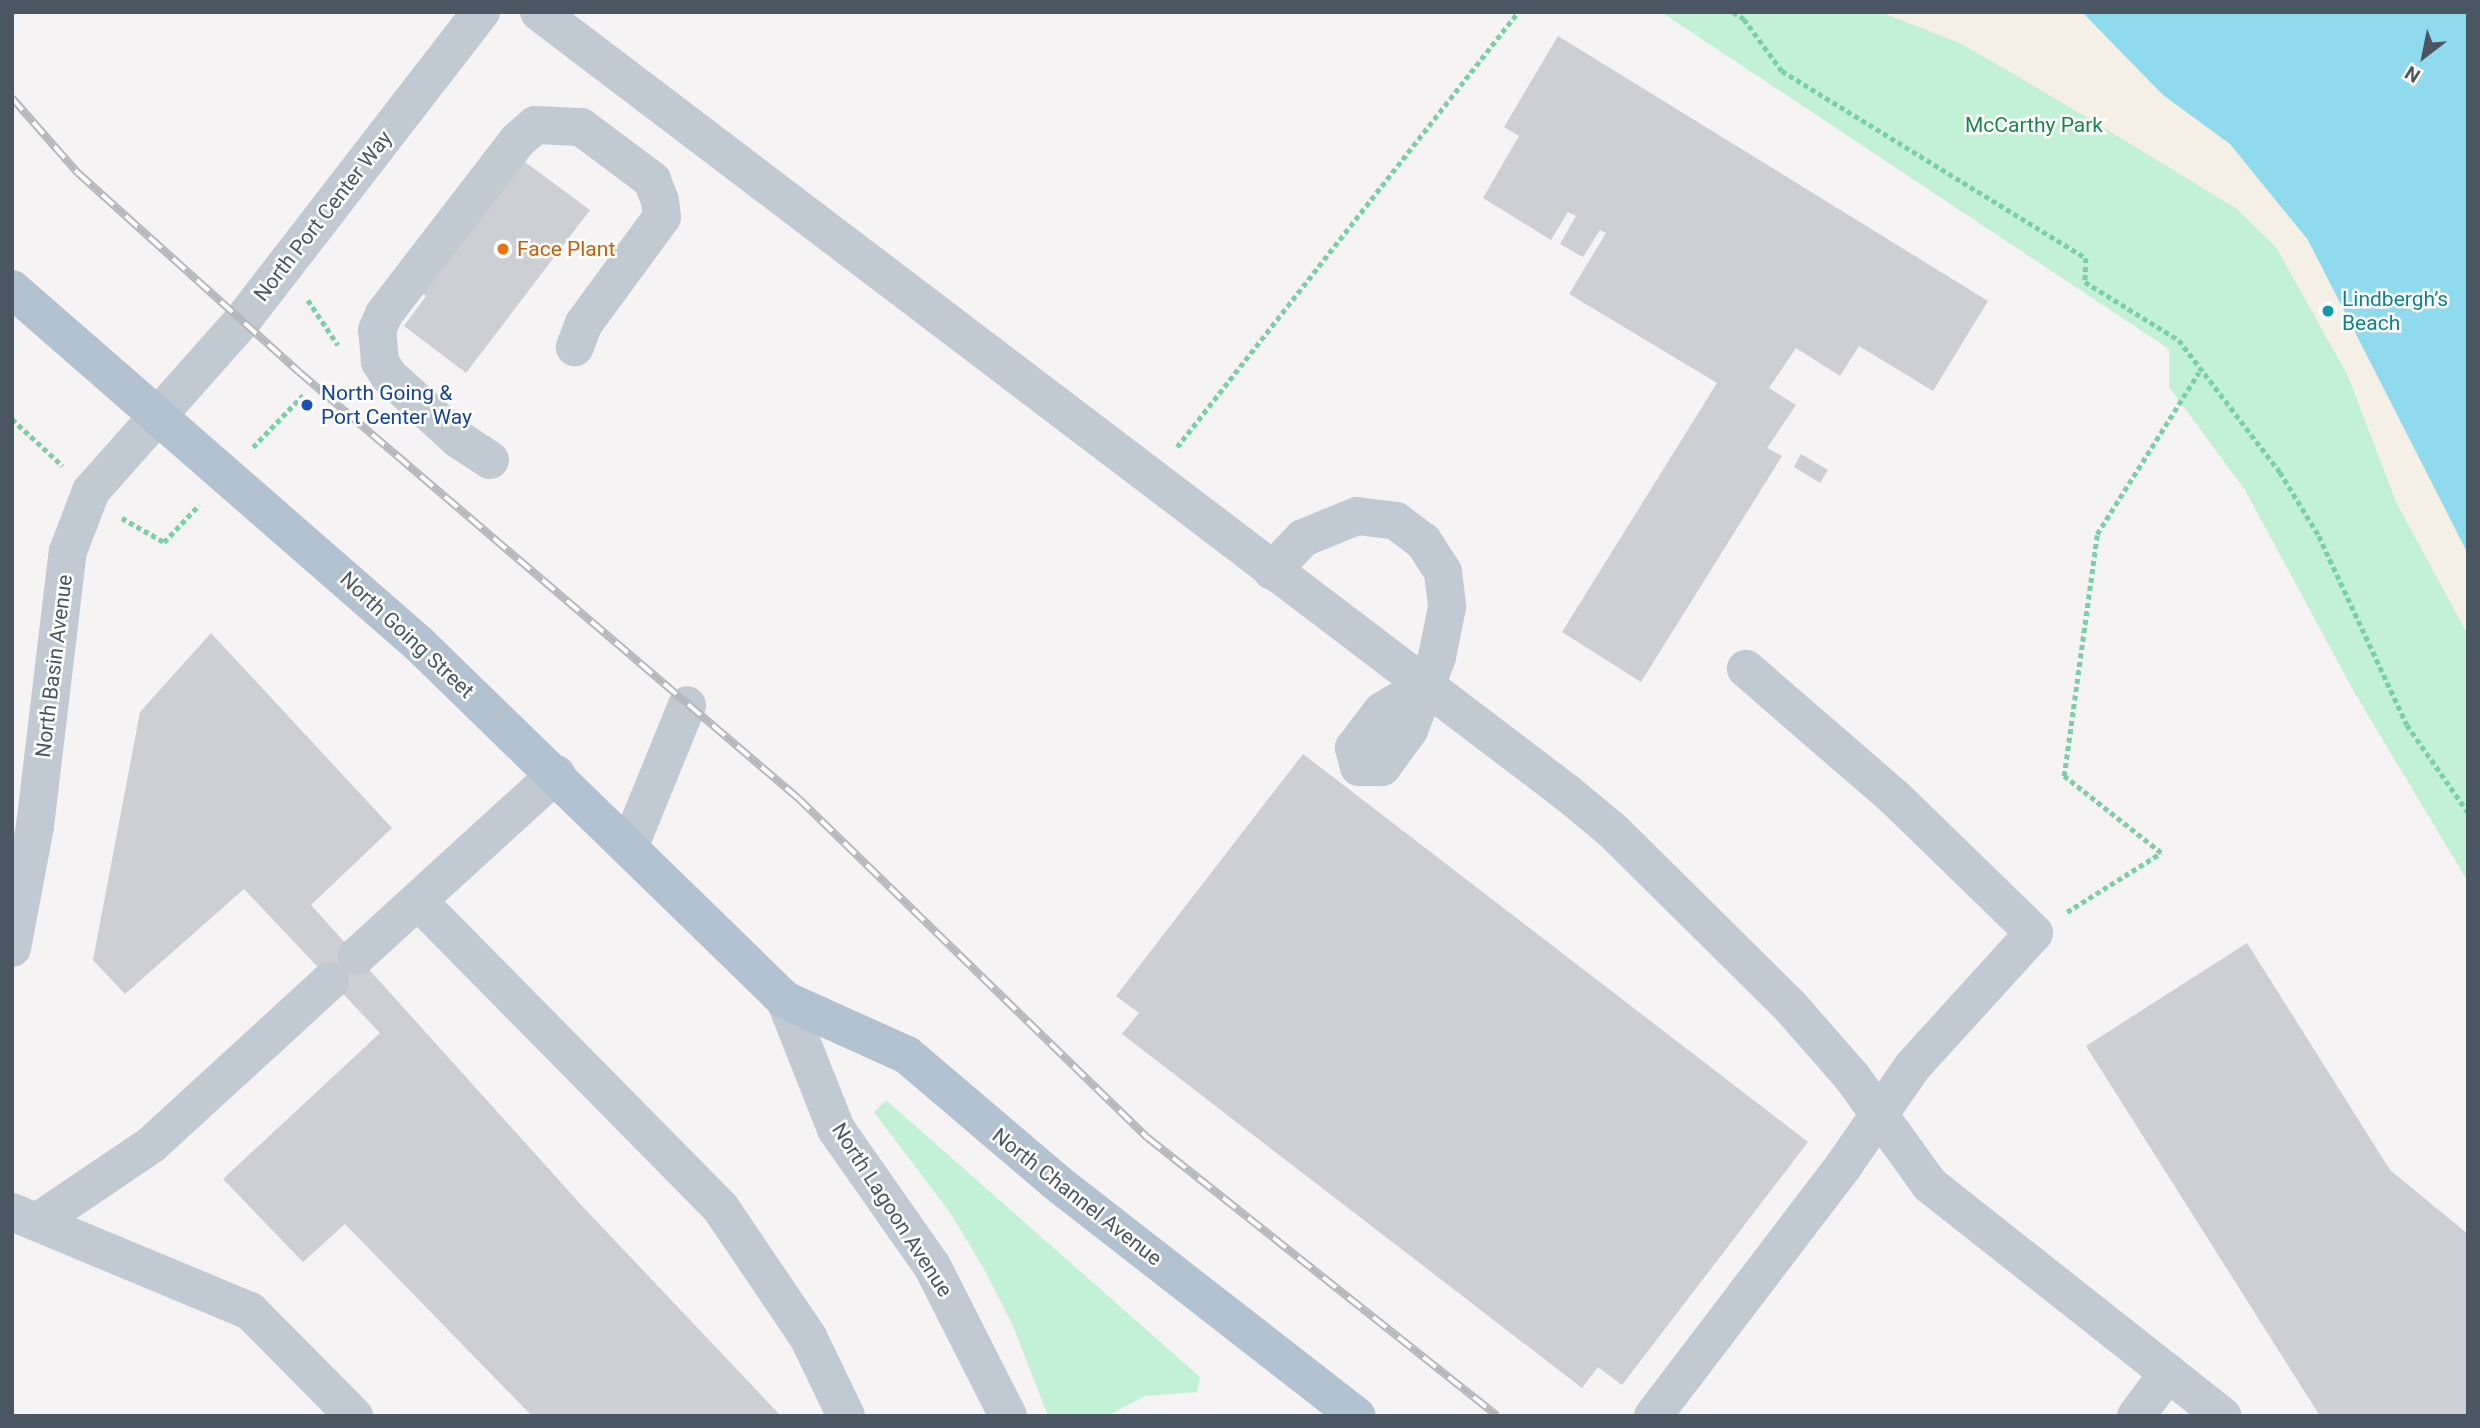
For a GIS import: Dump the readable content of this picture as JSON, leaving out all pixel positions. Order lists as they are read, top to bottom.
{
  "streets": {
    "main road": ["North Going Street", "North Channel Avenue"],
    "street": ["North Port Center Way", "North Basin Avenue", "North Lagoon Avenue"]
  },
  "crossings": [
    ["North Port Center Way", "North Going Street"],
    ["North Port Center Way", "North Basin Avenue"],
    ["North Going Street", "North Basin Avenue"],
    ["North Going Street", "North Channel Avenue"],
    ["North Going Street", "North Lagoon Avenue"],
    ["North Channel Avenue", "North Lagoon Avenue"]
  ],
  "parks": ["McCarthy Park"],
  "places": ["Face Plant", "Lindbergh’s Beach", "North Going & Port Center Way"],
  "north": "bottom left"
}
